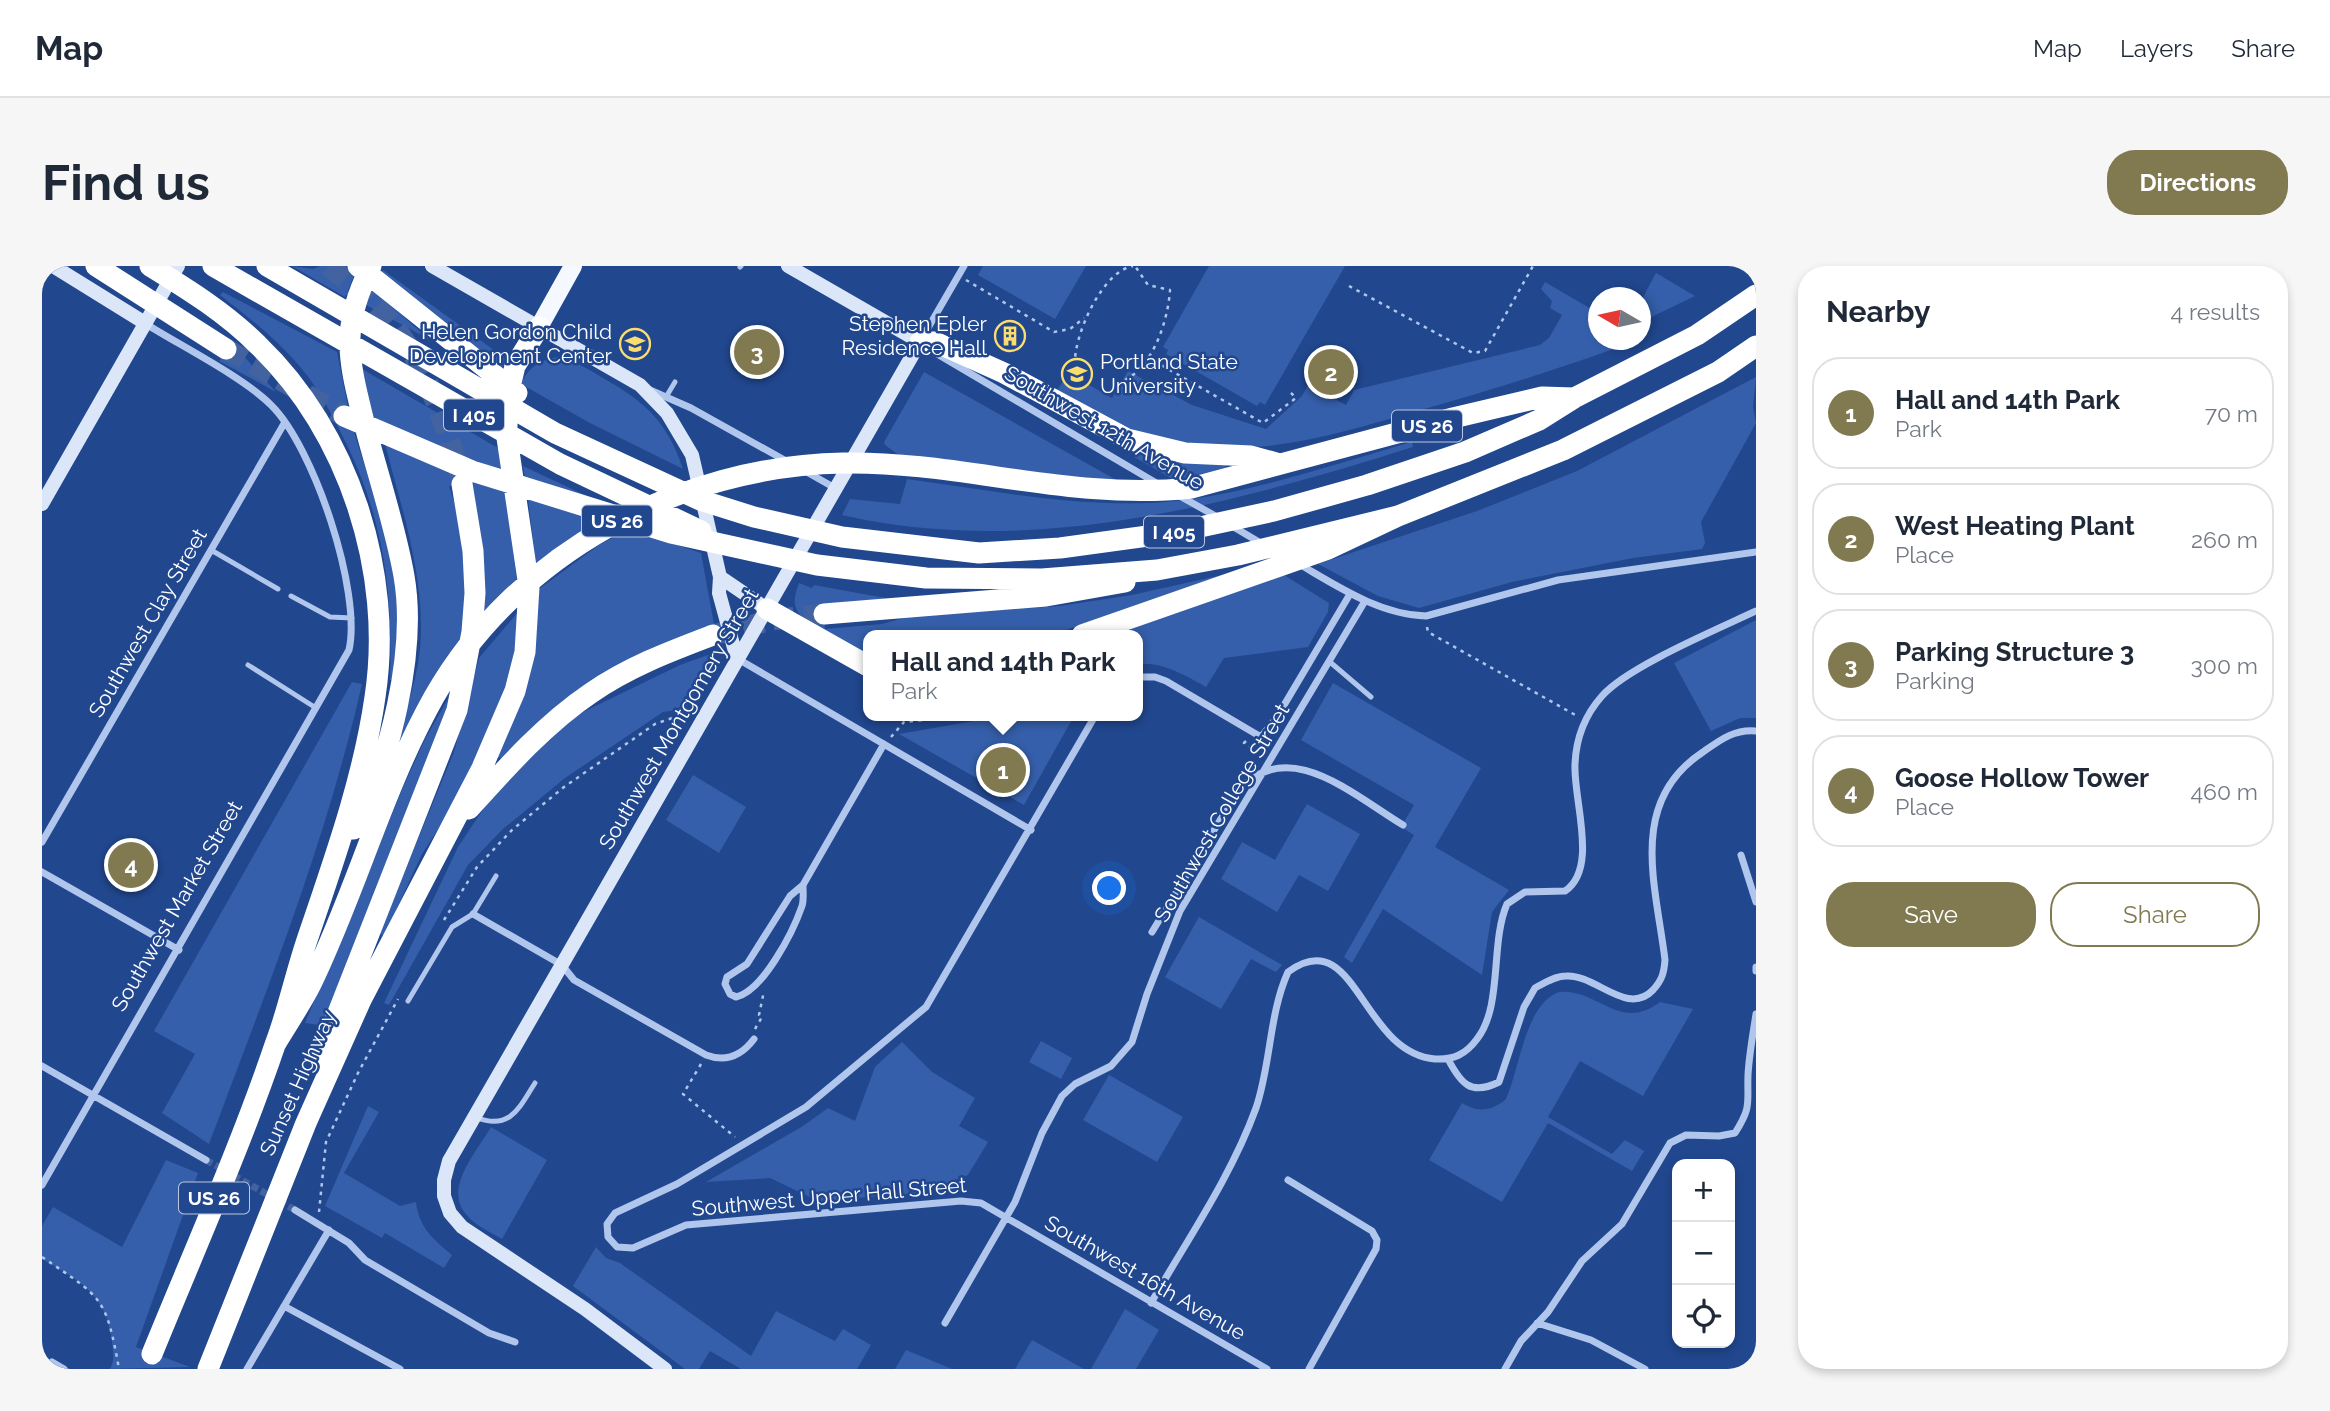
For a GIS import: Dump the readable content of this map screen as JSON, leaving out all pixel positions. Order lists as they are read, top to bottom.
{
  "streets": {
    "highway": ["I 405", "US 26", "Sunset Highway"],
    "street": [
      "Southwest 12th Avenue",
      "Southwest Clay Street",
      "Southwest Montgomery Street",
      "Southwest College Street",
      "Southwest Market Street",
      "Southwest Upper Hall Street",
      "Southwest 16th Avenue"
    ]
  },
  "crossings": [
    ["I 405", "US 26"],
    ["US 26", "Sunset Highway"],
    ["Southwest 12th Avenue", "Southwest Montgomery Street"],
    ["Southwest 12th Avenue", "Southwest College Street"],
    ["Southwest College Street", "Southwest Upper Hall Street"],
    ["Southwest College Street", "Southwest 16th Avenue"],
    ["Southwest Upper Hall Street", "Southwest 16th Avenue"]
  ],
  "places": {
    "building": ["Stephen Epler Residence Hall"],
    "school or university": ["Helen Gordon Child Development Center", "Portland State University"]
  },
  "north": "left",
  "page": {
    "header": "Map",
    "nav": ["Map", "Layers", "Share"],
    "buttons": [
      "Directions",
      ["Save", "Share"]
    ],
    "title": "Find us",
    "heading": ["Nearby", "4 results"],
    "pins": [
      "3",
      "2",
      "1",
      "4"
    ],
    "list": [
      {
        "mark": "1",
        "name": "Hall and 14th Park",
        "note": "Park",
        "value": "70 m"
      },
      {
        "mark": "2",
        "name": "West Heating Plant",
        "note": "Place",
        "value": "260 m"
      },
      {
        "mark": "3",
        "name": "Parking Structure 3",
        "note": "Parking",
        "value": "300 m"
      },
      {
        "mark": "4",
        "name": "Goose Hollow Tower",
        "note": "Place",
        "value": "460 m"
      }
    ],
    "popup": ["Hall and 14th Park", "Park"],
    "map_buttons": ["+", "−"]
  }
}
